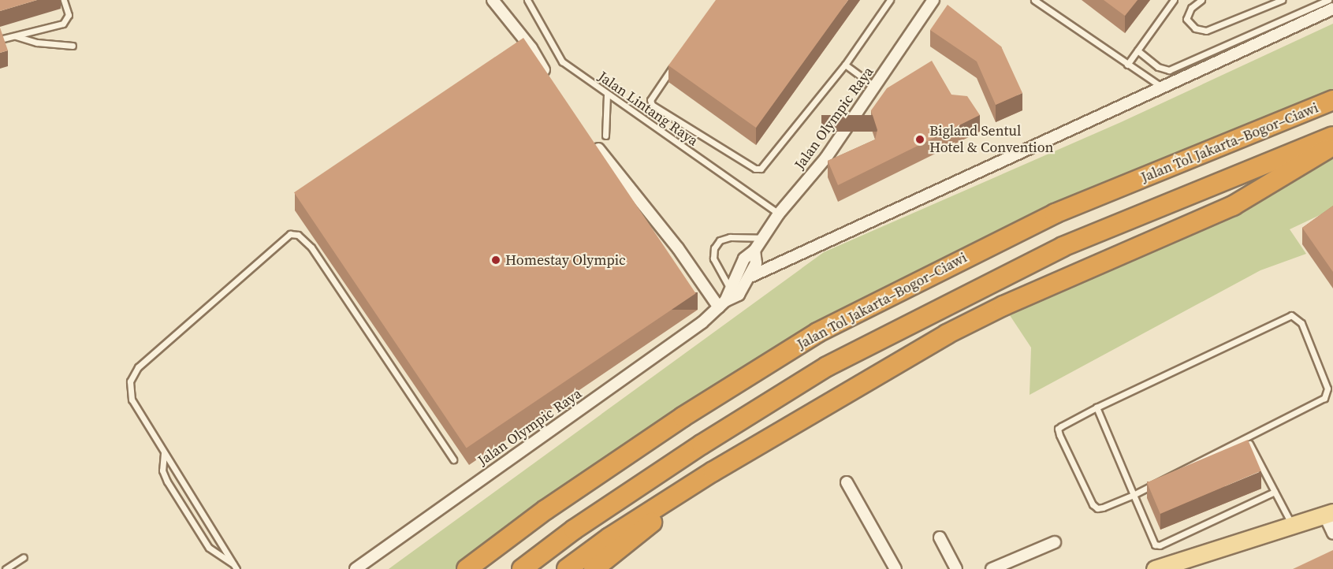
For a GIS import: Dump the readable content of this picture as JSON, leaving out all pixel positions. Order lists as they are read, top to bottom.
{
  "streets": {
    "highway": ["Jalan Tol Jakarta–Bogor–Ciawi"],
    "street": ["Jalan Olympic Raya"],
    "lane": ["Jalan Lintang Raya"]
  },
  "crossings": [
    ["Jalan Lintang Raya", "Jalan Olympic Raya"]
  ],
  "places": ["Bigland Sentul Hotel & Convention", "Homestay Olympic"]
}
